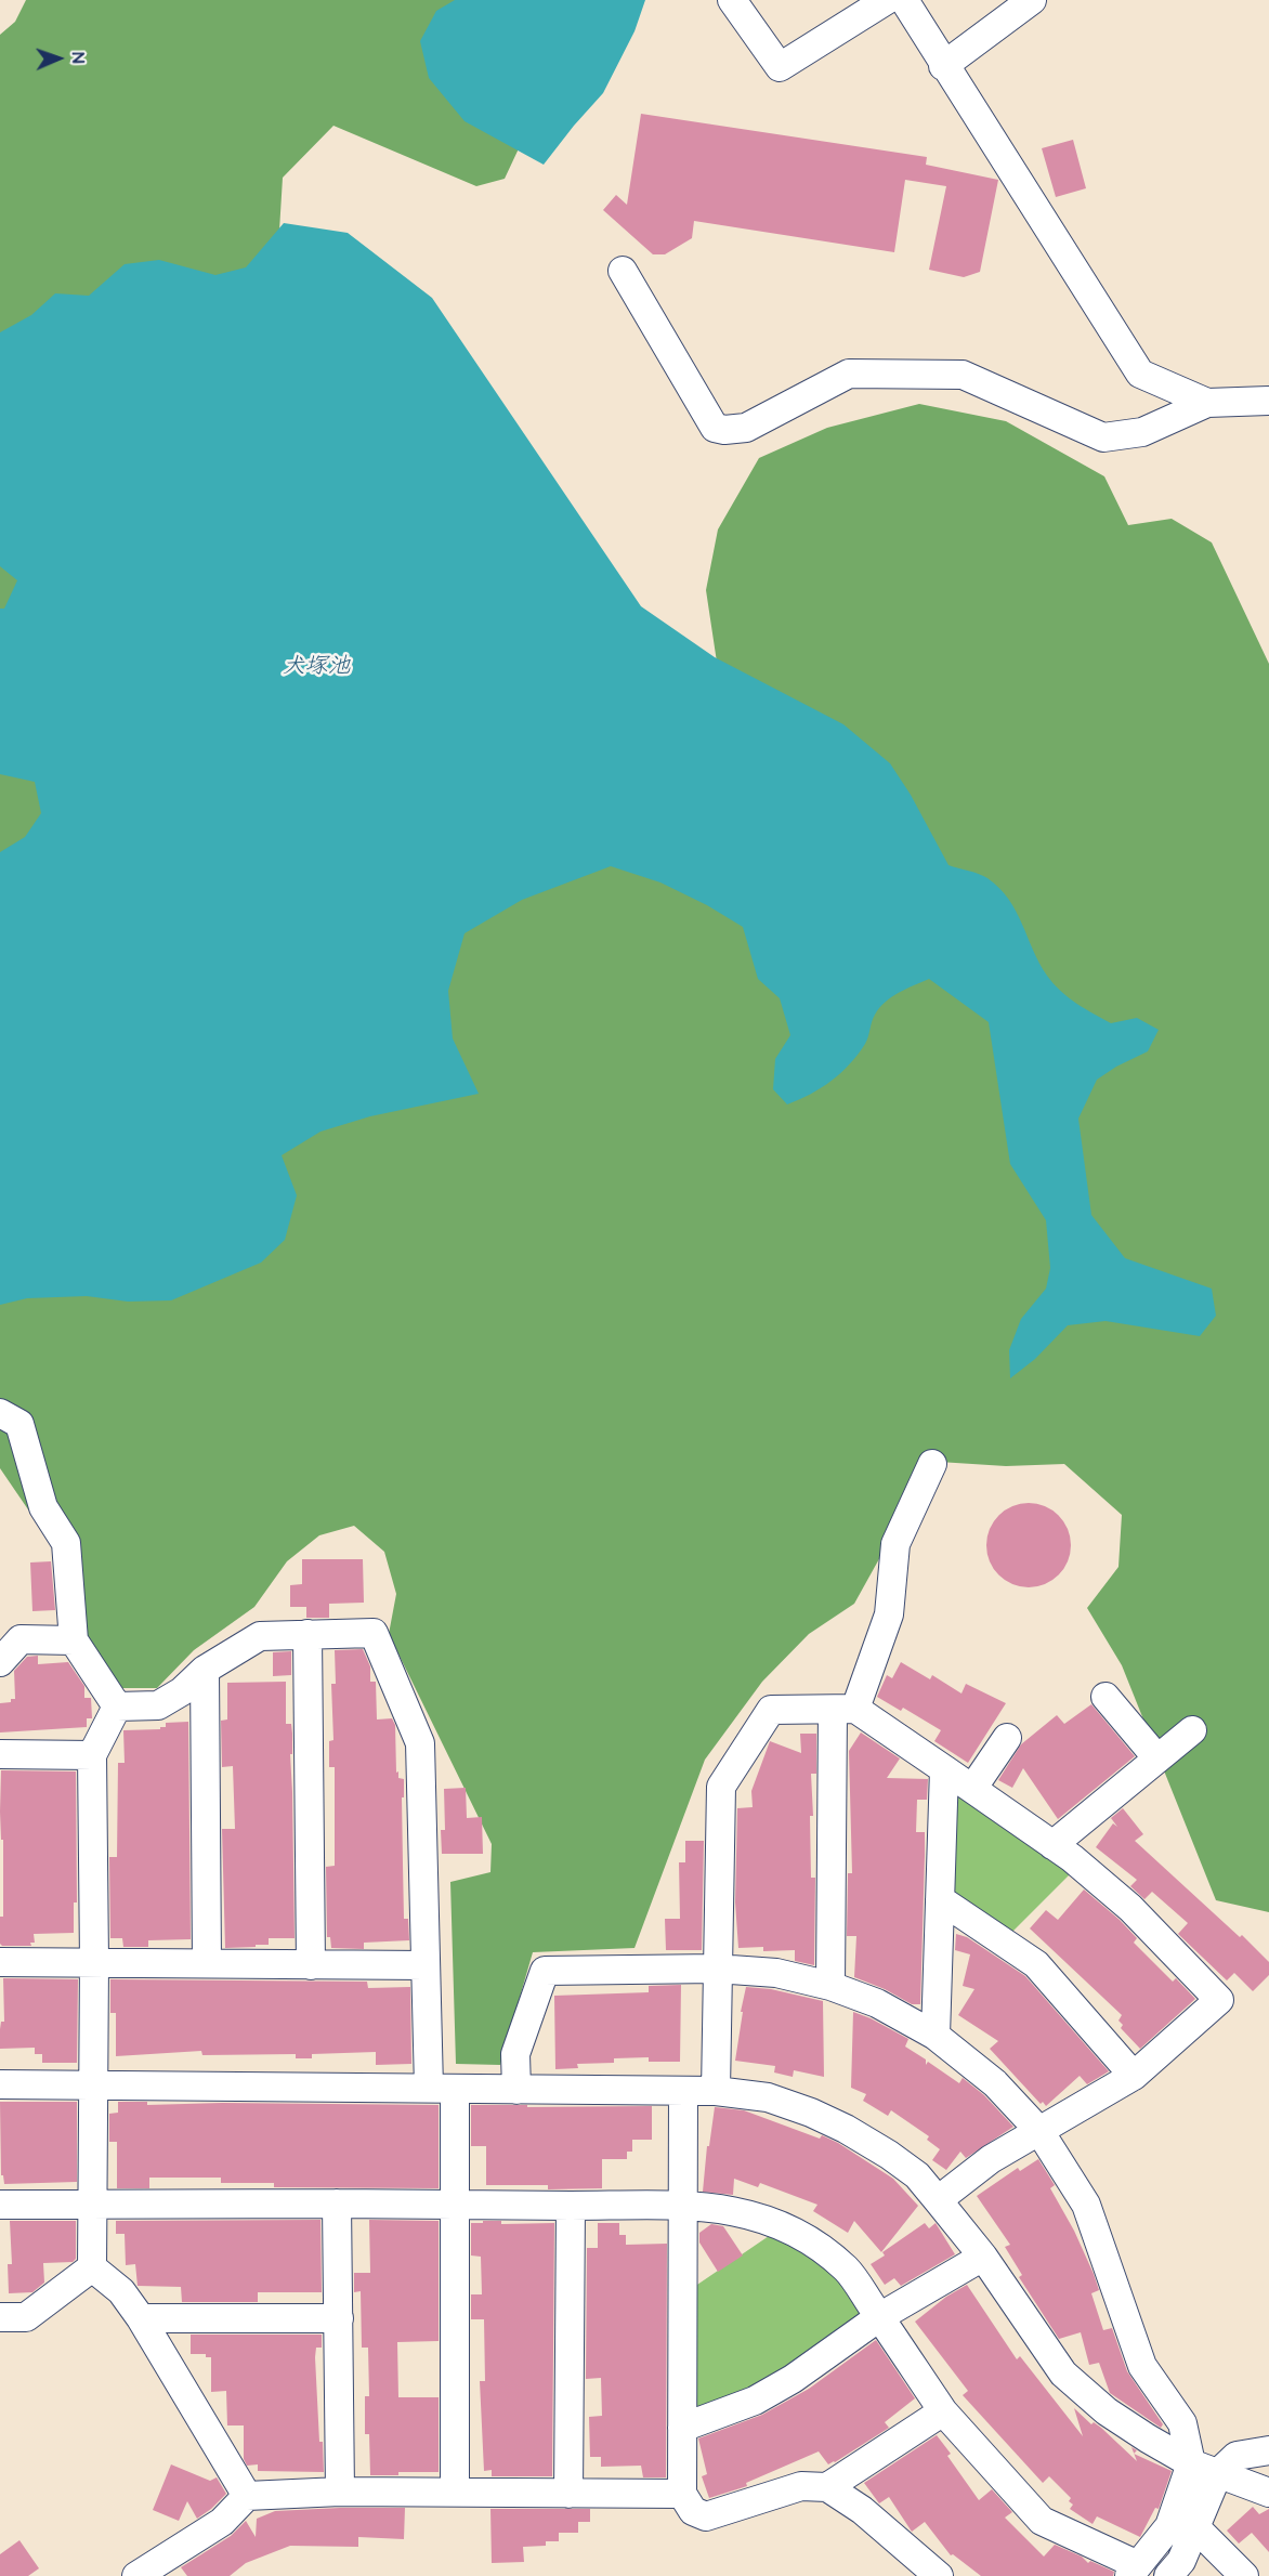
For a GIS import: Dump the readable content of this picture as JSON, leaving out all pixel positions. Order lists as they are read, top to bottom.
{
  "water": ["犬塚池"],
  "north": "right"
}
